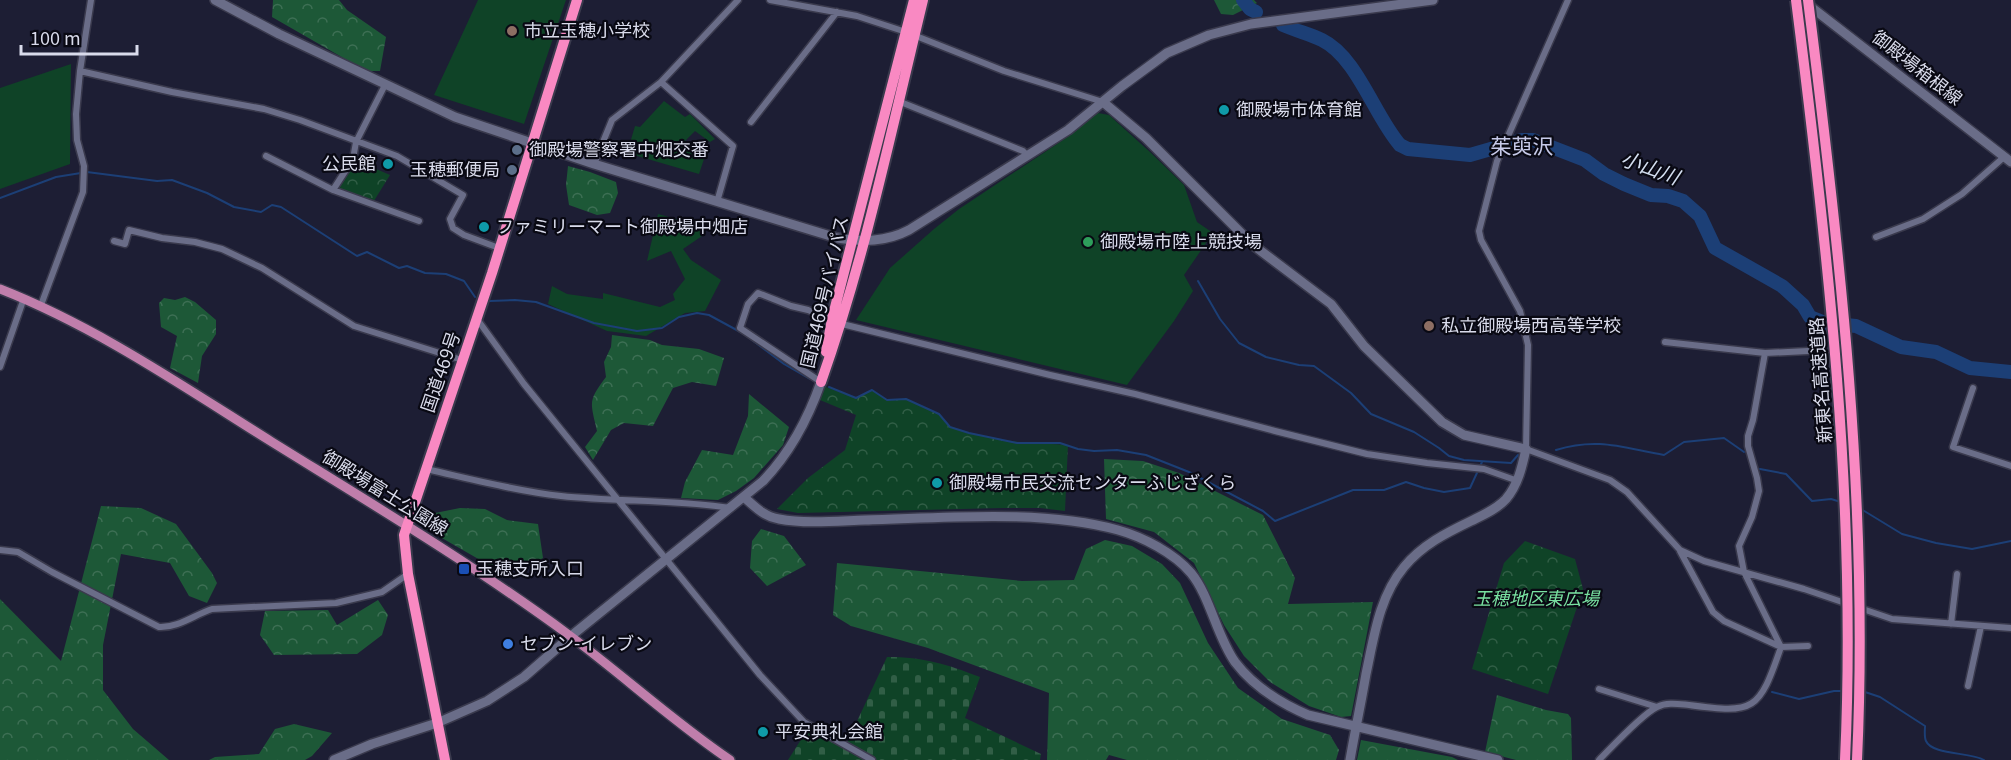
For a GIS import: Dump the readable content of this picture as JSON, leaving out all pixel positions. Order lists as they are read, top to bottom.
{
  "streets": {
    "highway": ["国道469号バイパス", "国道469号", "新東名高速道路"],
    "main road": ["御殿場富士公園線"],
    "street": ["御殿場箱根線"]
  },
  "crossings": [
    ["国道469号", "御殿場富士公園線"]
  ],
  "districts": ["茱萸沢"],
  "water": ["小山川"],
  "parks": ["玉穂地区東広場"],
  "places": {
    "other": [
      "市立玉穂小学校",
      "御殿場市体育館",
      "御殿場警察署中畑交番",
      "公民館",
      "玉穂郵便局",
      "ファミリーマート御殿場中畑店",
      "御殿場市陸上競技場",
      "私立御殿場西高等学校",
      "御殿場市民交流センターふじざくら",
      "セブン-イレブン",
      "平安典礼会館"
    ],
    "transit": ["玉穂支所入口"]
  },
  "scale_bar": "100 m"
}
